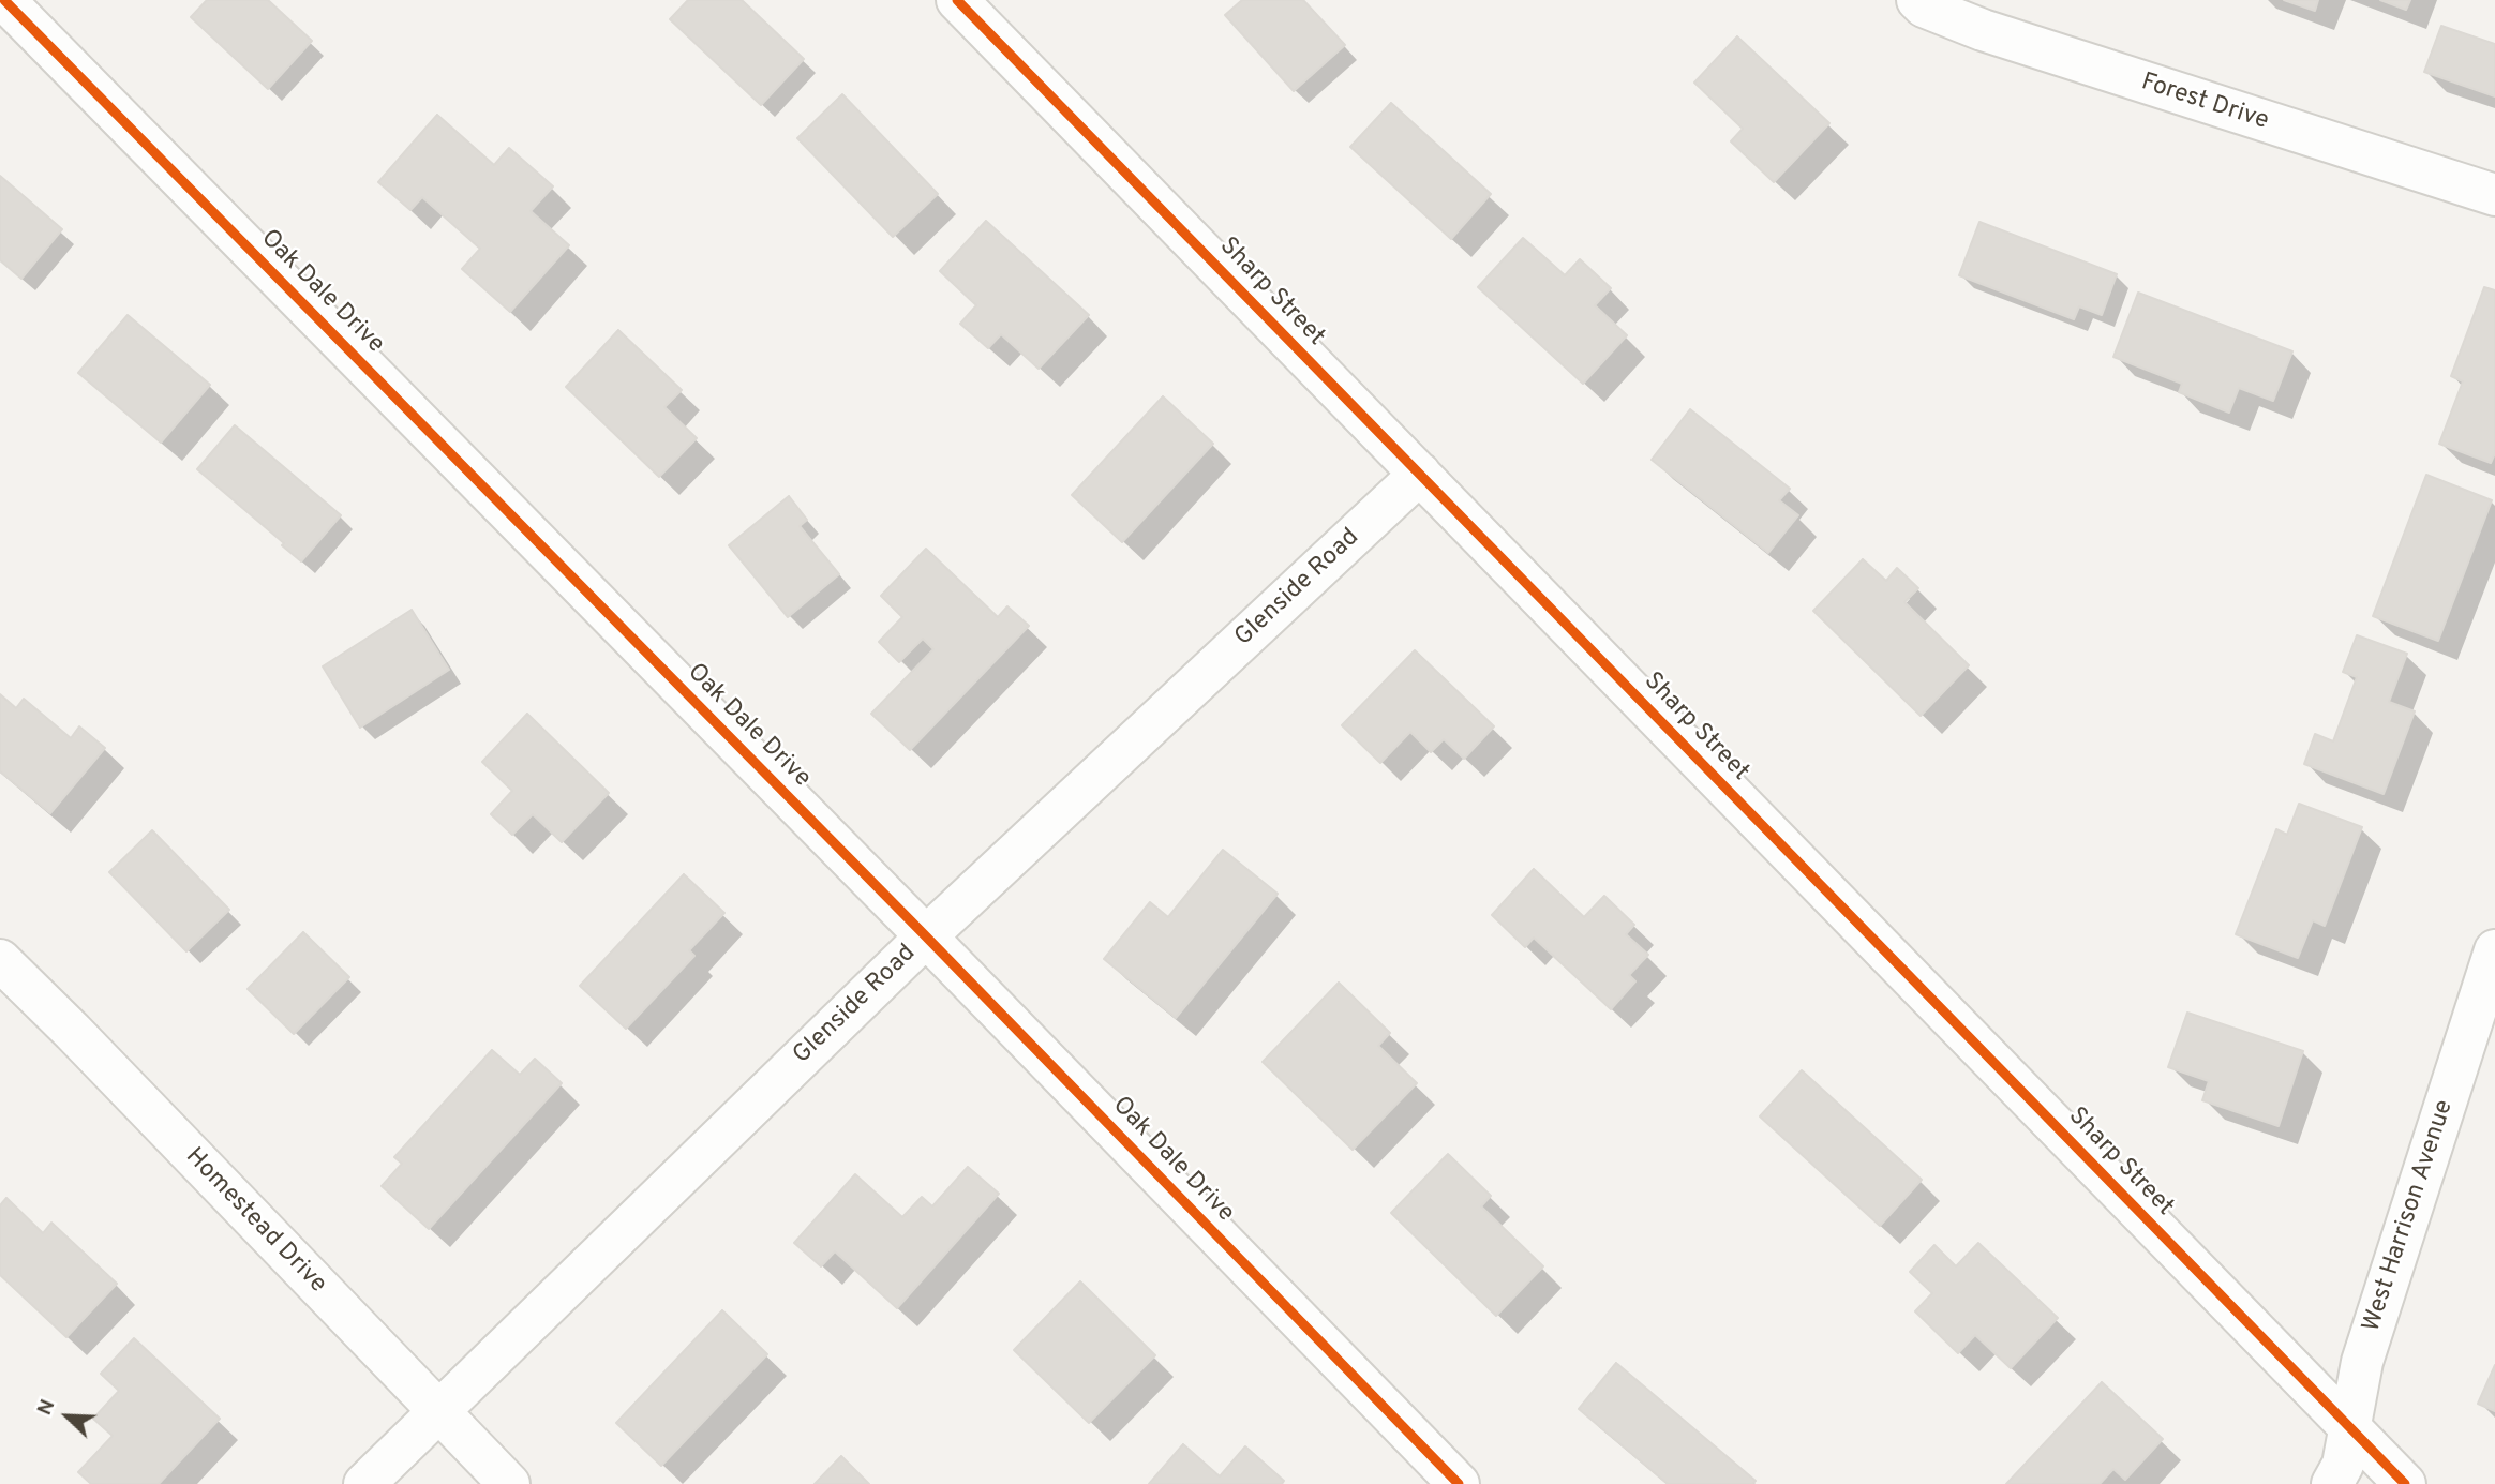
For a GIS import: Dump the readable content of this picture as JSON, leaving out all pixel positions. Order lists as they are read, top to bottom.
{
  "streets": {
    "street": [
      "Forest Drive",
      "Oak Dale Drive",
      "Sharp Street",
      "Glenside Road",
      "West Harrison Avenue",
      "Homestead Drive"
    ]
  },
  "crossings": [
    ["Oak Dale Drive", "Glenside Road"],
    ["Sharp Street", "Glenside Road"],
    ["Sharp Street", "West Harrison Avenue"],
    ["Glenside Road", "Homestead Drive"]
  ],
  "north": "top left"
}
